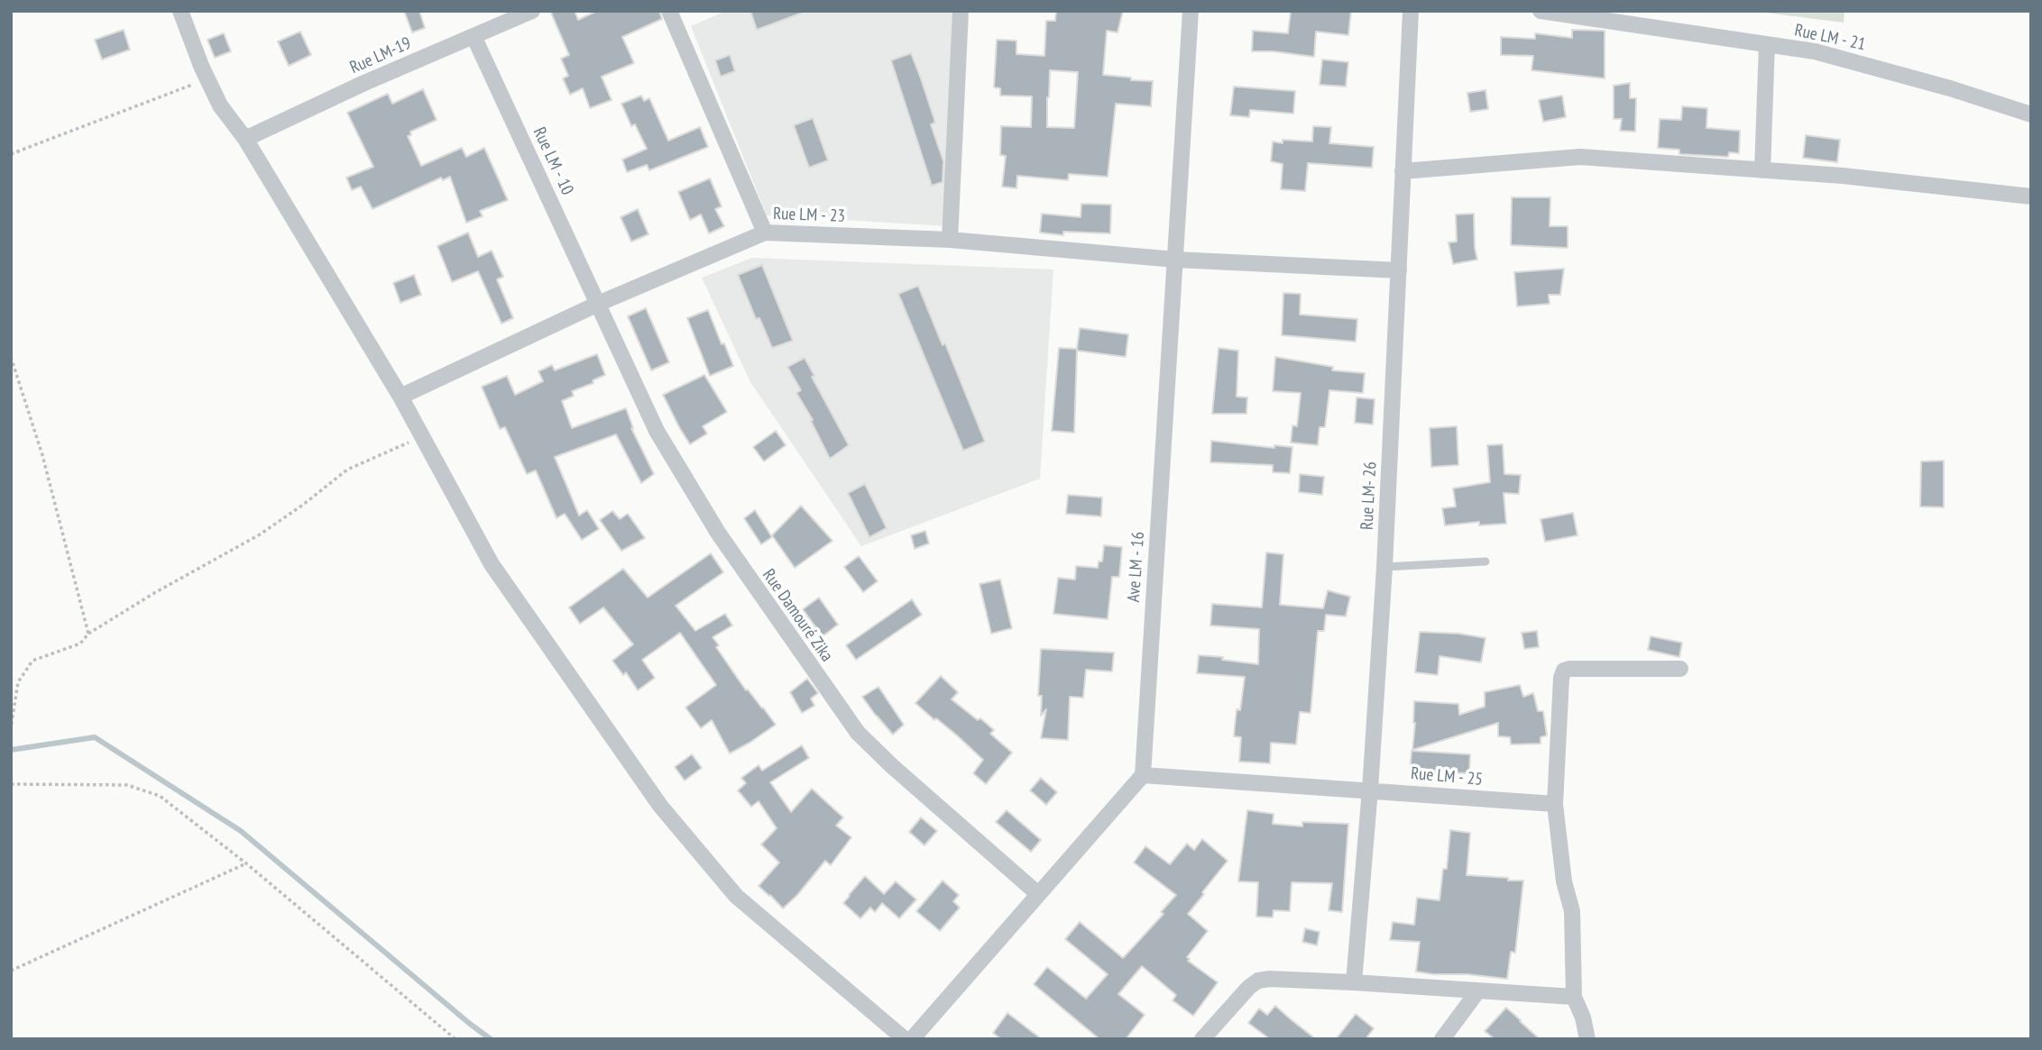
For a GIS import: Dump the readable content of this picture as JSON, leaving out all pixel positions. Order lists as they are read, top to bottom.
{
  "streets": {
    "street": [
      "Rue LM - 21",
      "Rue LM-19",
      "Rue LM - 10",
      "Rue LM - 23",
      "Rue LM- 26",
      "Ave LM - 16",
      "Rue Damouré Zika",
      "Rue LM - 25"
    ]
  },
  "crossings": [
    ["Rue LM-19", "Rue LM - 10"],
    ["Rue LM - 10", "Rue LM - 23"],
    ["Rue LM - 10", "Rue Damouré Zika"],
    ["Rue LM - 23", "Rue LM- 26"],
    ["Rue LM - 23", "Ave LM - 16"],
    ["Rue LM - 23", "Rue Damouré Zika"],
    ["Rue LM- 26", "Rue LM - 25"],
    ["Ave LM - 16", "Rue LM - 25"]
  ]
}
